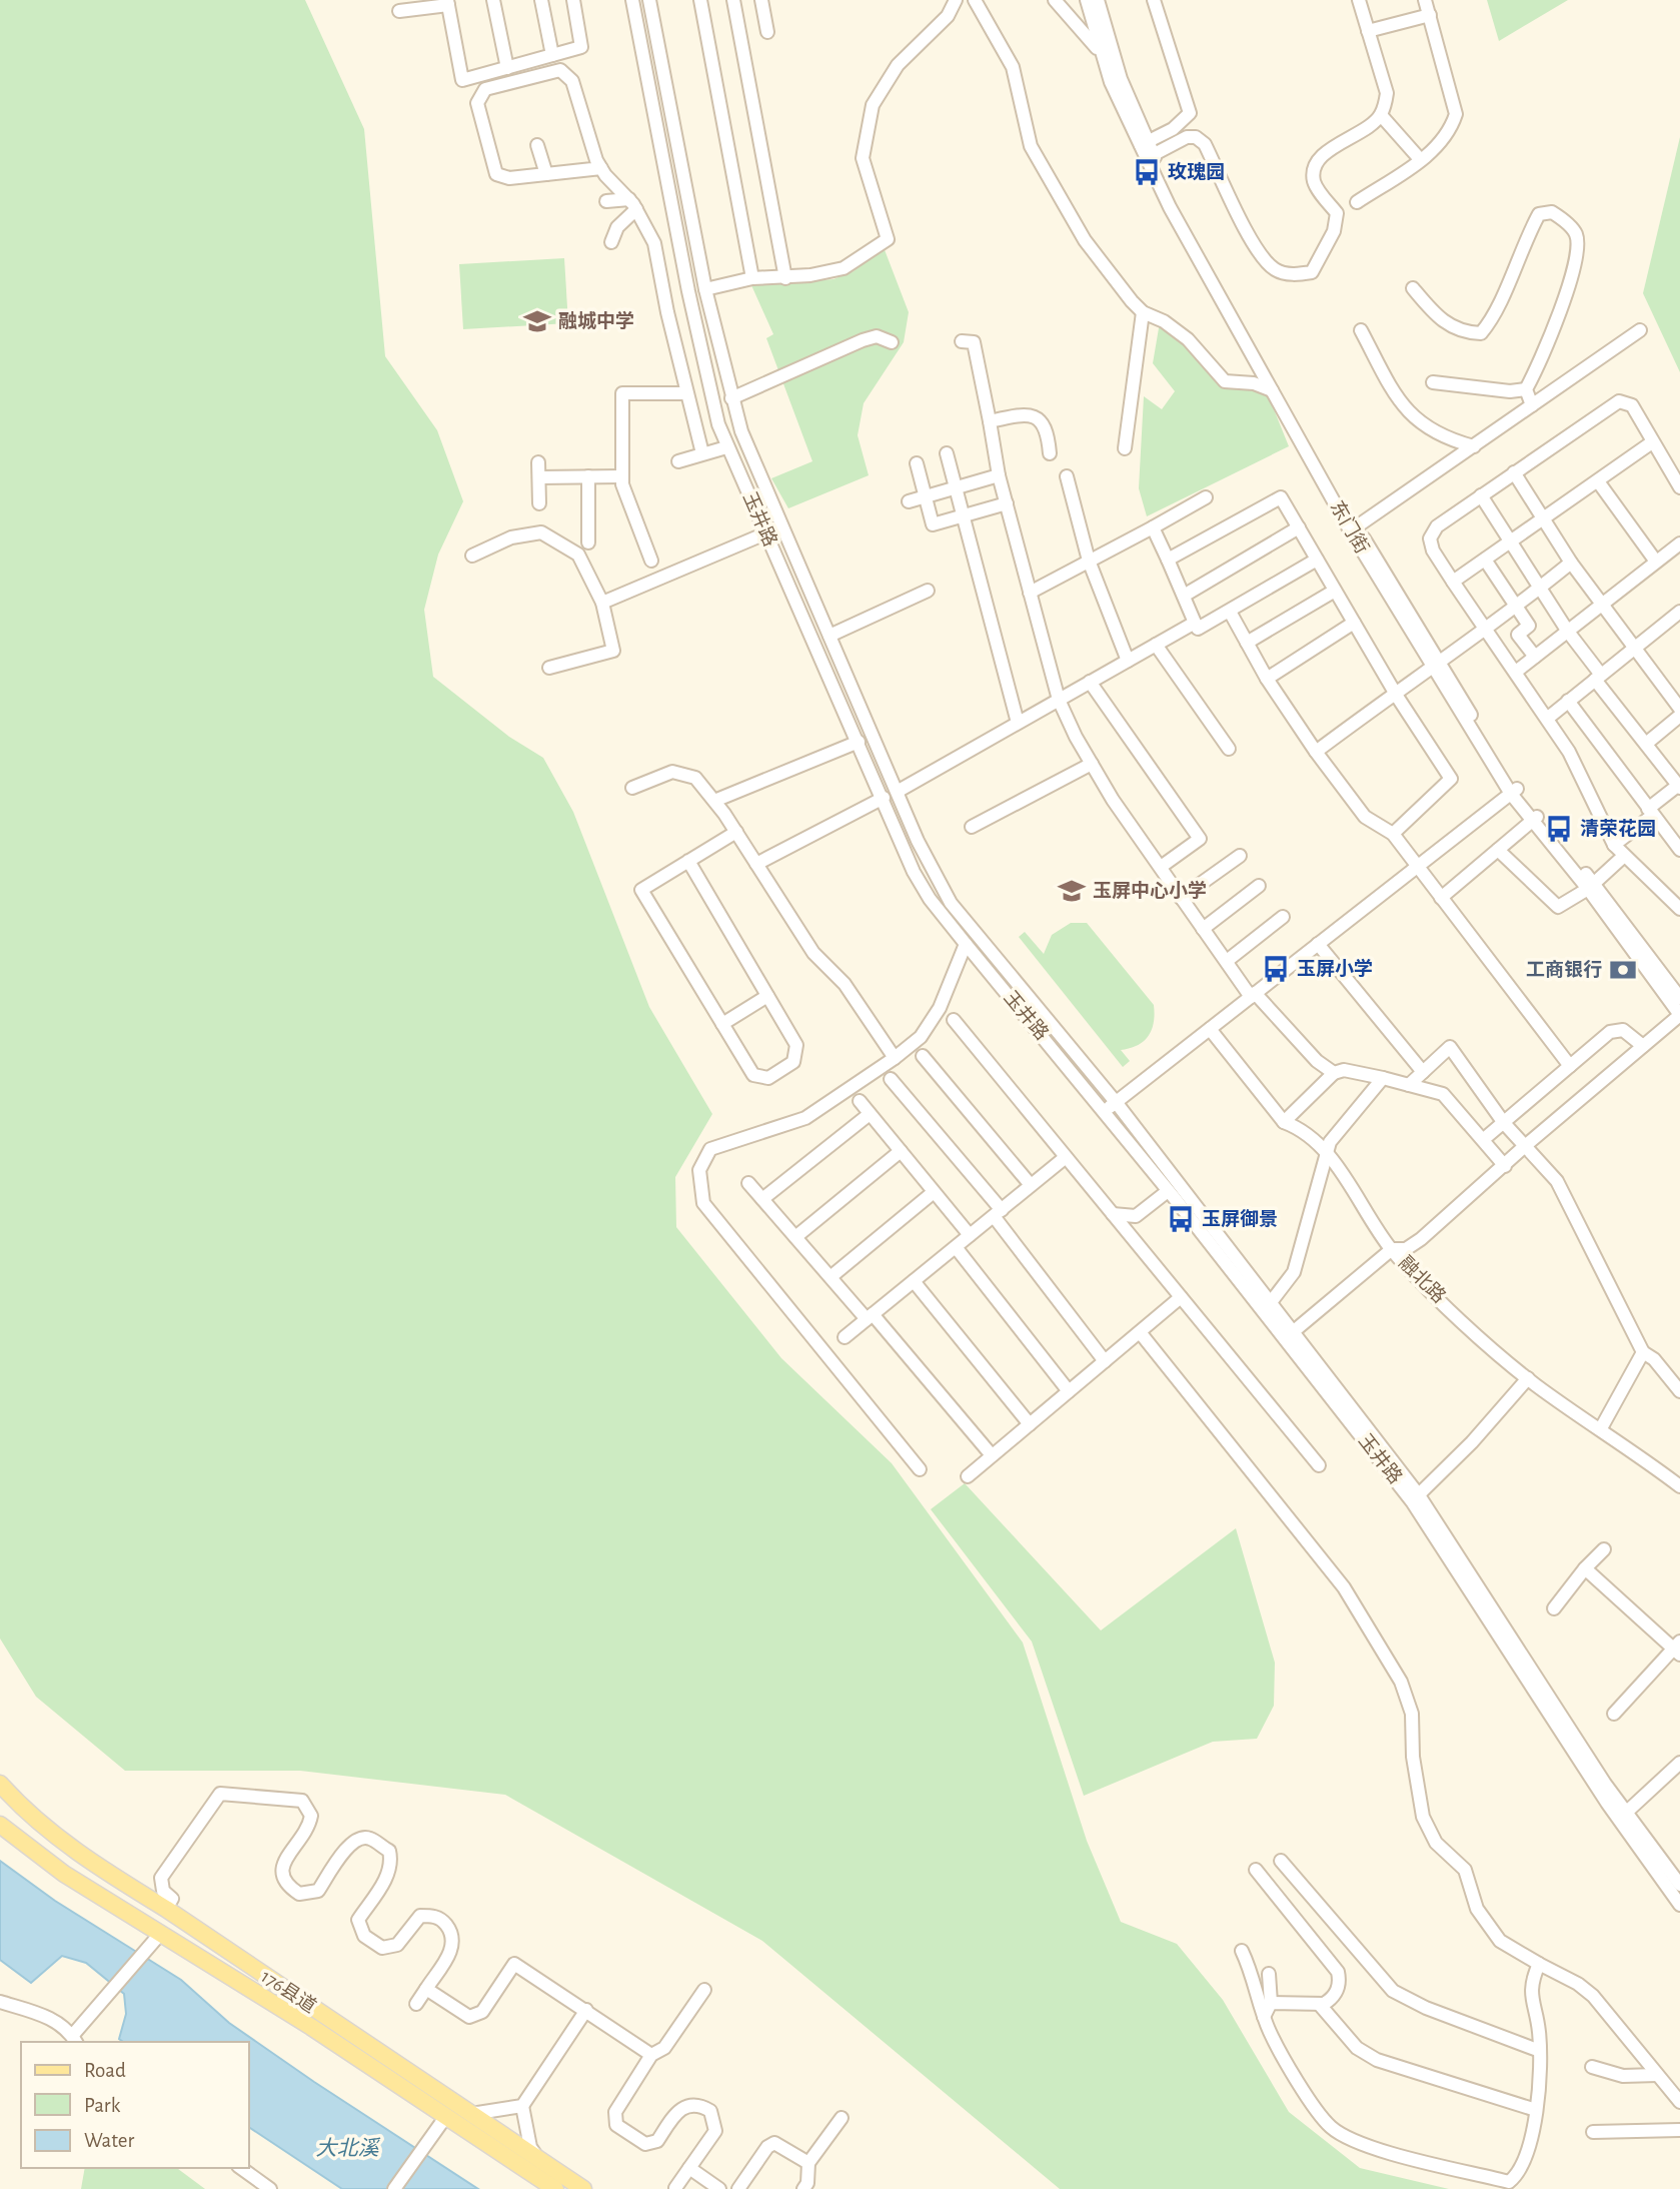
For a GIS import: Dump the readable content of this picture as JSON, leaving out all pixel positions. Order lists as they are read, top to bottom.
{
  "streets": {
    "main road": ["176县道"],
    "street": ["玉井路", "东门街", "融北路"]
  },
  "water": ["大北溪"],
  "places": {
    "bus stop": [
      "玫瑰园",
      "清荣花园",
      "玉屏小学",
      "玉屏御景"
    ],
    "school or university": ["融城中学", "玉屏中心小学"],
    "bank": ["工商银行"]
  },
  "legend": ["Road", "Park", "Water"]
}
